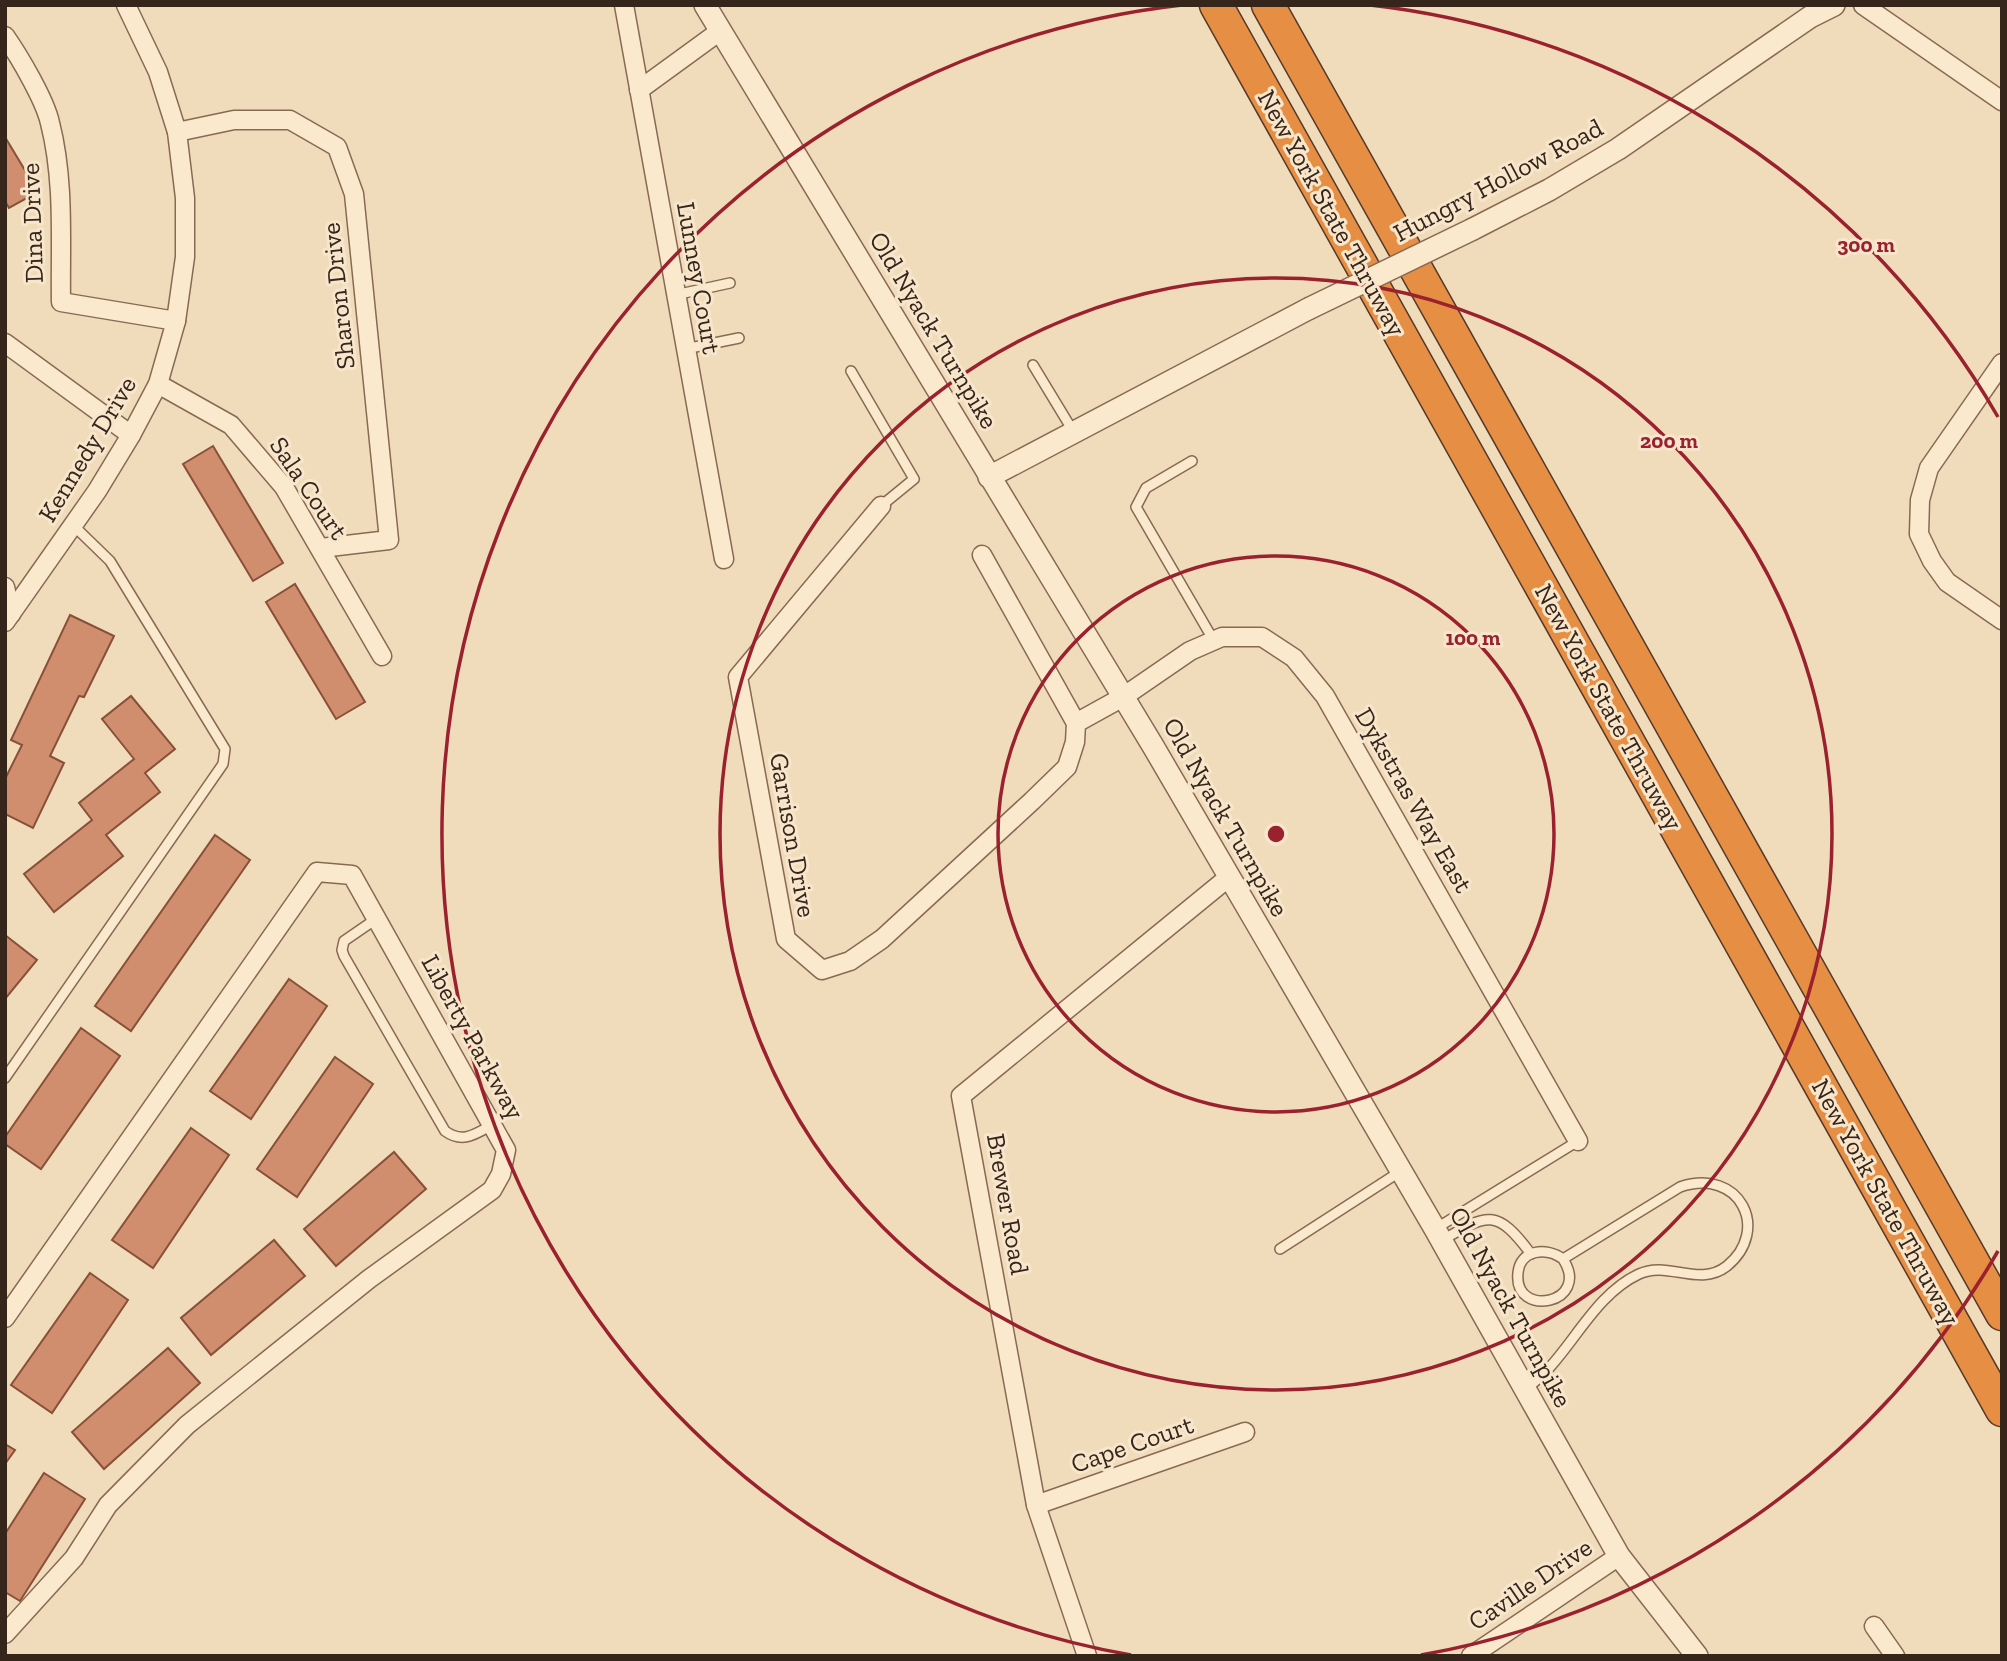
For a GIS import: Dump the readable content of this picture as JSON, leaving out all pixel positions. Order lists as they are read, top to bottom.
{
  "streets": {
    "highway": ["New York State Thruway"],
    "street": [
      "Hungry Hollow Road",
      "Dina Drive",
      "Lunney Court",
      "Sharon Drive",
      "Old Nyack Turnpike",
      "Kennedy Drive",
      "Sala Court",
      "Dykstras Way East",
      "Garrison Drive",
      "Liberty Parkway",
      "Brewer Road",
      "Cape Court",
      "Caville Drive"
    ]
  },
  "crossings": [
    ["Hungry Hollow Road", "Old Nyack Turnpike"],
    ["Dina Drive", "Kennedy Drive"],
    ["Sharon Drive", "Kennedy Drive"],
    ["Sharon Drive", "Sala Court"],
    ["Old Nyack Turnpike", "Dykstras Way East"],
    ["Old Nyack Turnpike", "Brewer Road"],
    ["Old Nyack Turnpike", "Caville Drive"],
    ["Kennedy Drive", "Sala Court"],
    ["Brewer Road", "Cape Court"]
  ],
  "rings": ["300 m", "200 m", "100 m"]
}
